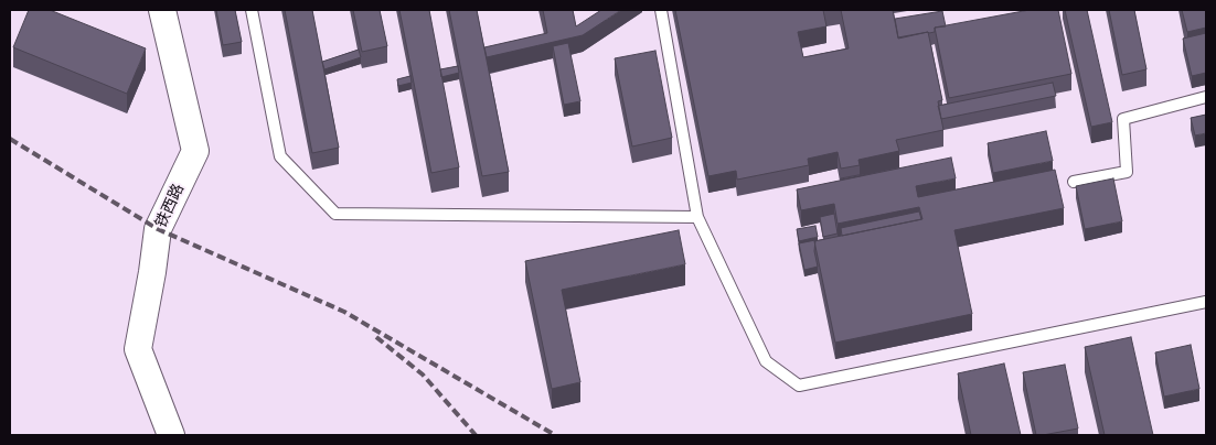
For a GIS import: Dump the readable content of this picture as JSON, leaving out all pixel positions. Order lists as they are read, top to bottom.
{
  "streets": {
    "street": ["铁西路"]
  }
}
